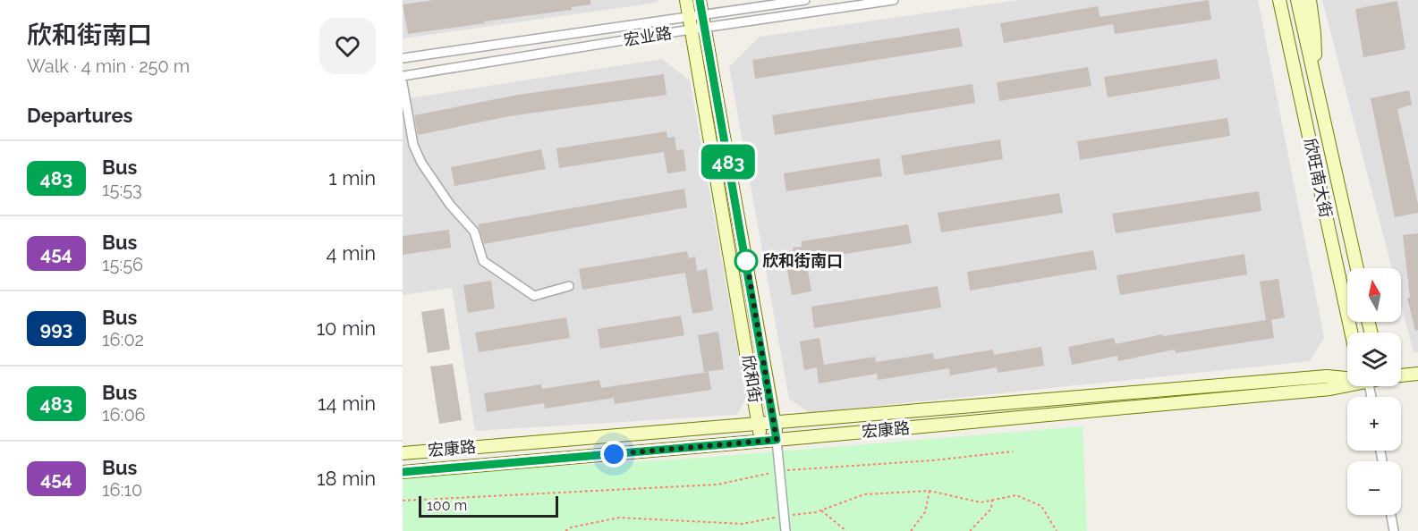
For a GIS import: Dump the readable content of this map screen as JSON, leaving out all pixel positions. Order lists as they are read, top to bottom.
{
  "streets": {
    "main road": ["欣旺南大街", "欣和街", "宏康路"],
    "street": ["宏业路"]
  },
  "crossings": [
    ["宏业路", "欣和街"],
    ["欣和街", "宏康路"]
  ],
  "places": ["欣和街南口"],
  "lines": ["bus line 483"],
  "scale_bar": "100 m",
  "north": "top",
  "page": {
    "heading": [
      ["欣和街南口", "Walk · 4 min · 250 m"],
      "Departures"
    ],
    "on_map": "483",
    "list": [
      {
        "mark": "483",
        "name": "Bus",
        "note": "15:53",
        "value": "1 min"
      },
      {
        "mark": "454",
        "name": "Bus",
        "note": "15:56",
        "value": "4 min"
      },
      {
        "mark": "993",
        "name": "Bus",
        "note": "16:02",
        "value": "10 min"
      },
      {
        "mark": "483",
        "name": "Bus",
        "note": "16:06",
        "value": "14 min"
      },
      {
        "mark": "454",
        "name": "Bus",
        "note": "16:10",
        "value": "18 min"
      }
    ],
    "map_buttons": ["+", "−"],
    "scale": "100 m"
  }
}
